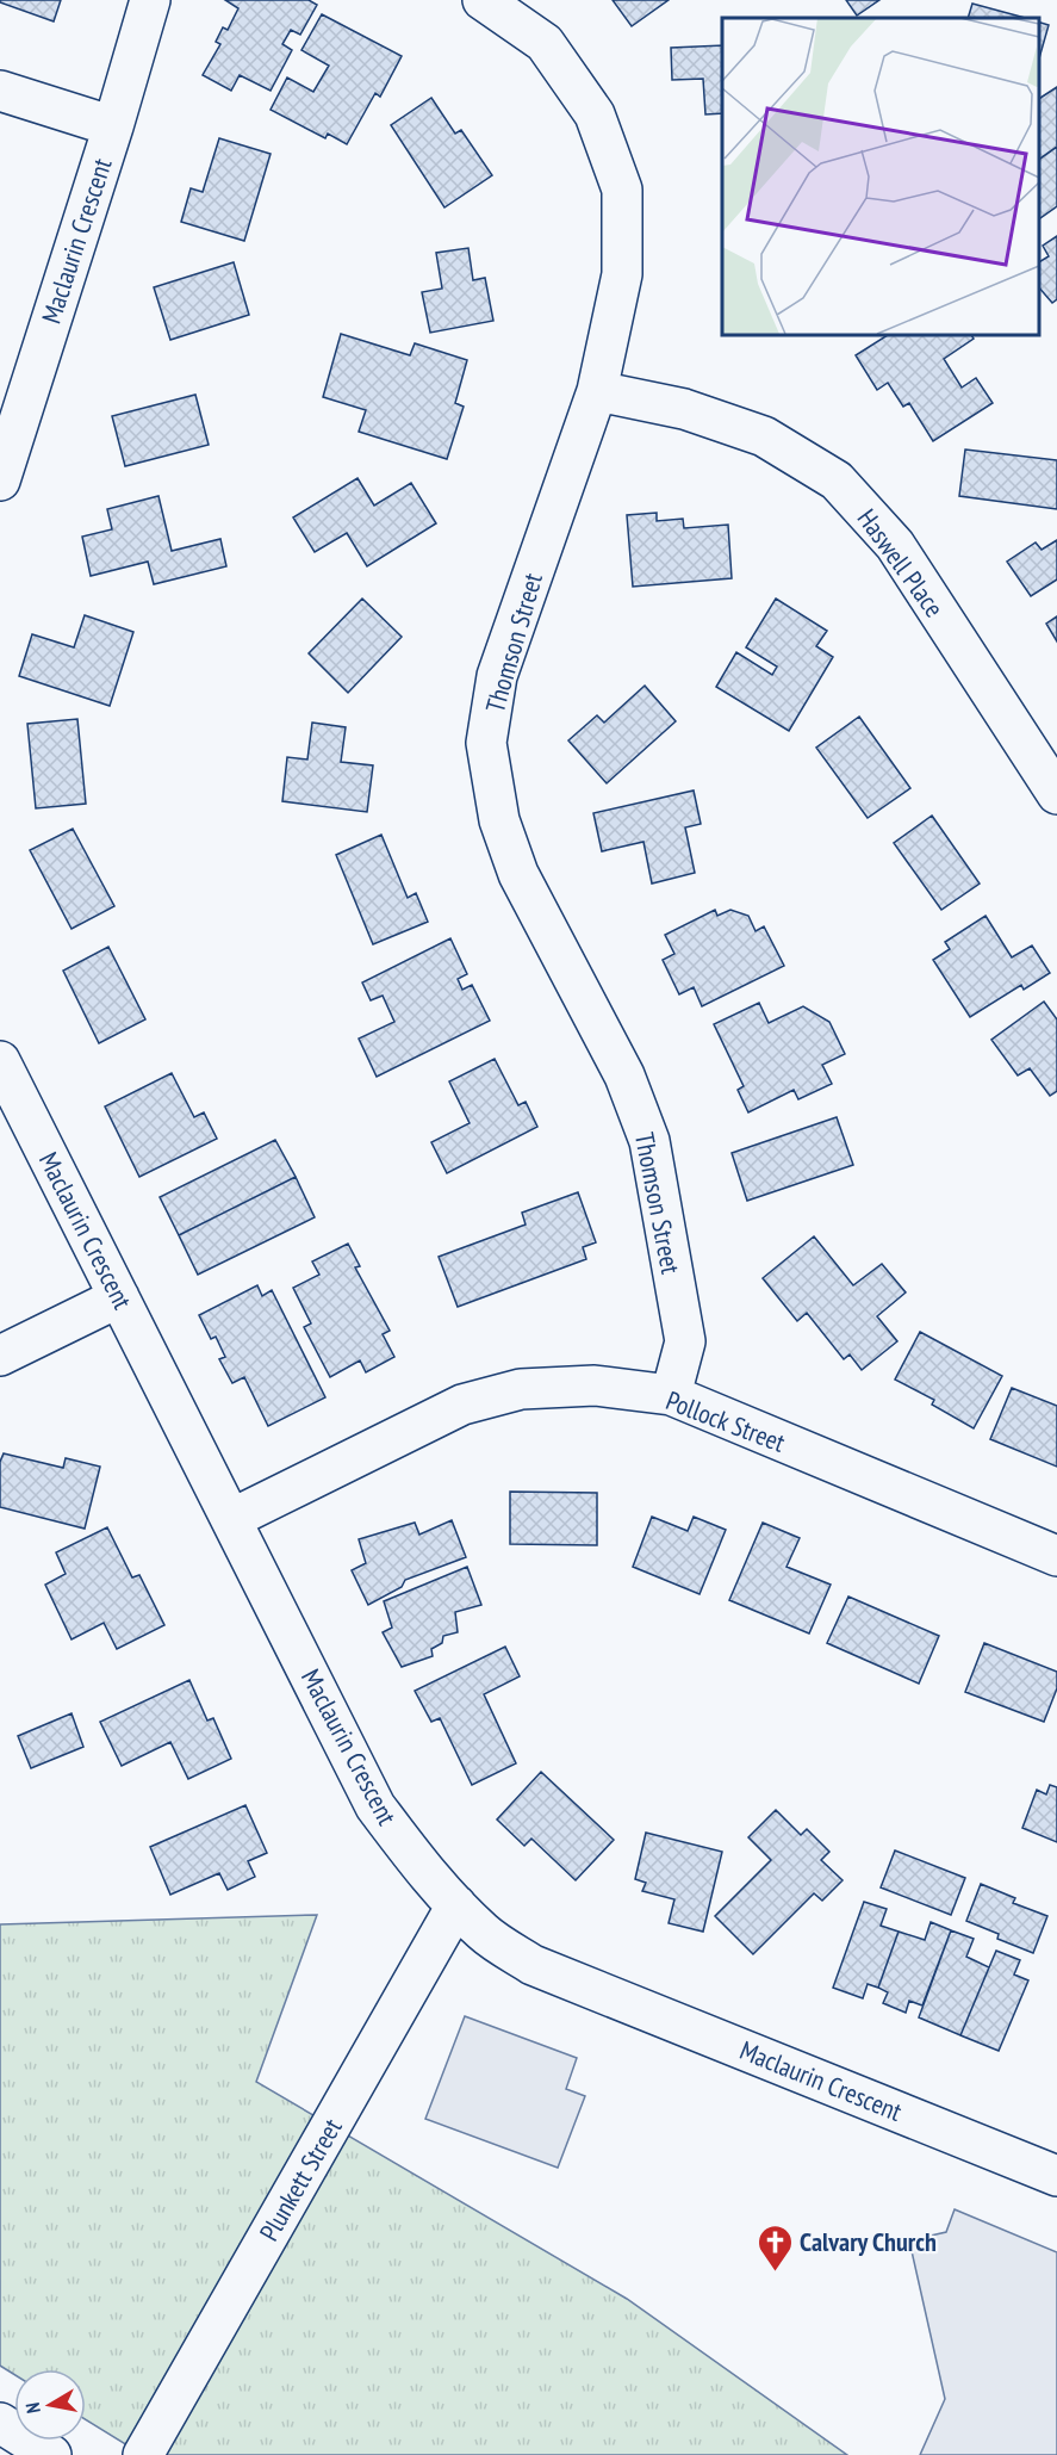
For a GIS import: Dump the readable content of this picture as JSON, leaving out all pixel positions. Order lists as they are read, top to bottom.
{
  "streets": {
    "street": [
      "Maclaurin Crescent",
      "Haswell Place",
      "Thomson Street",
      "Pollock Street",
      "Plunkett Street"
    ]
  },
  "crossings": [
    ["Maclaurin Crescent", "Pollock Street"],
    ["Maclaurin Crescent", "Plunkett Street"],
    ["Haswell Place", "Thomson Street"],
    ["Thomson Street", "Pollock Street"]
  ],
  "places": {
    "church": ["Calvary Church"]
  },
  "north": "left"
}
